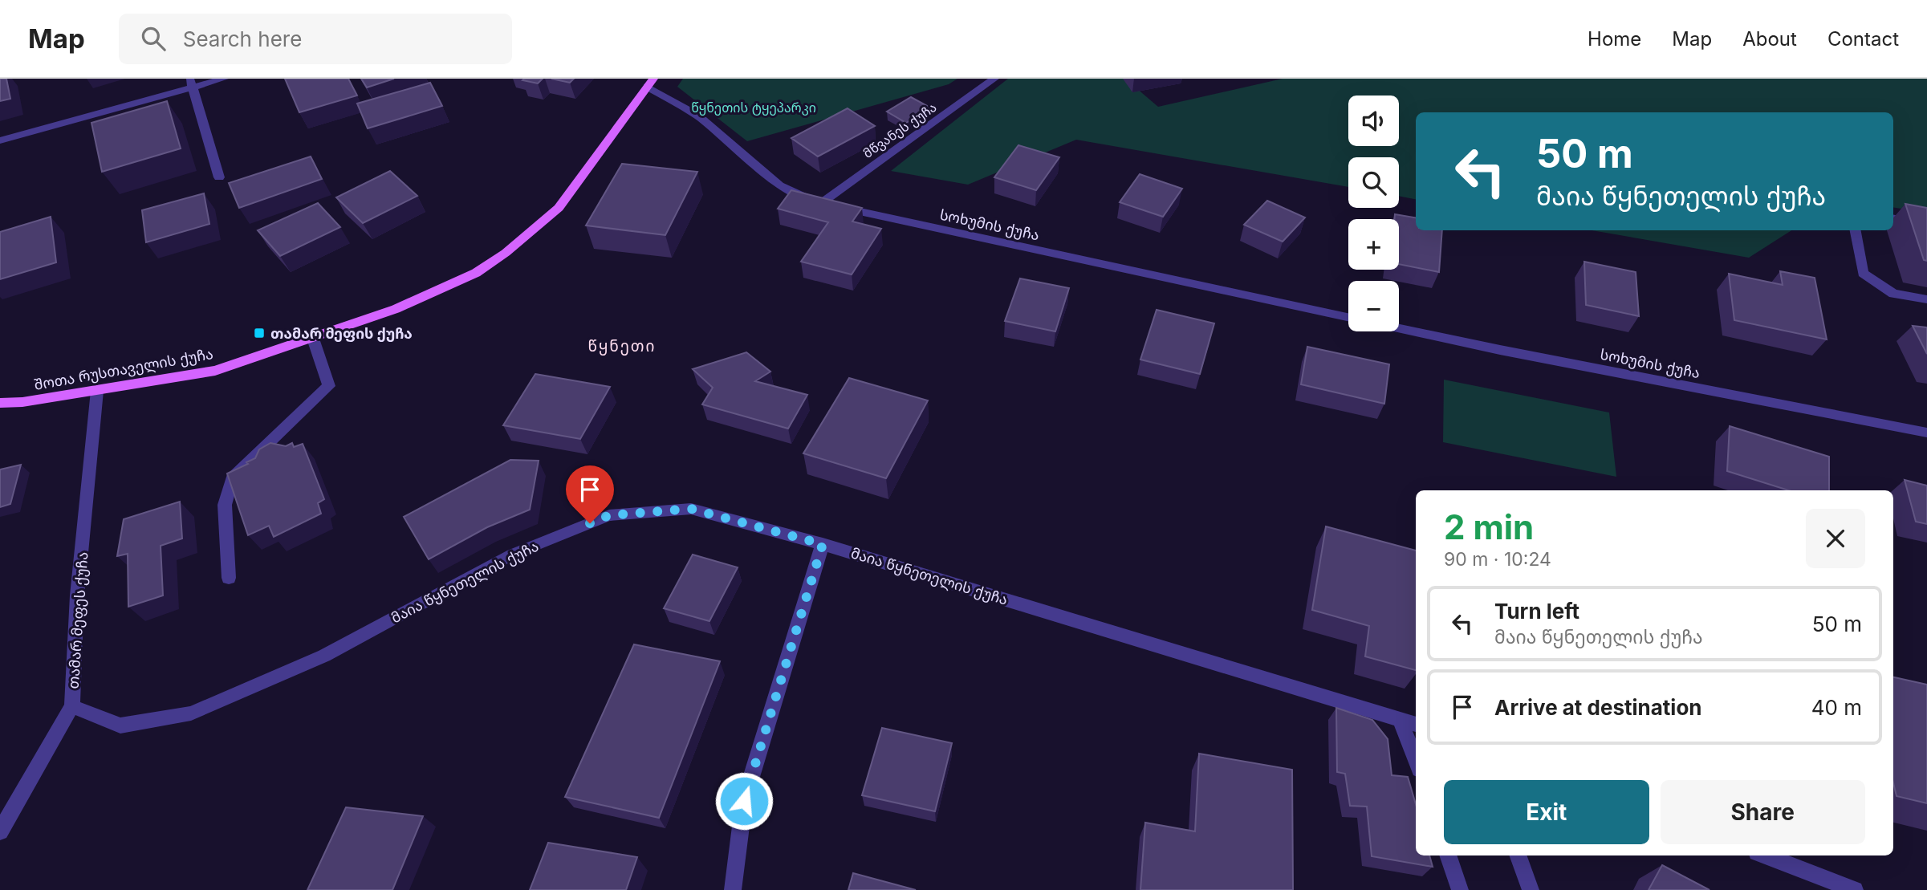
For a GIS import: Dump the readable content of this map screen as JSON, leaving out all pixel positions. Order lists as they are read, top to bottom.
{
  "streets": {
    "main road": ["შოთა რუსთაველის ქუჩა"],
    "street": [
      "მწვანეს ქუჩა",
      "სოხუმის ქუჩა",
      "მაია წყნეთელის ქუჩა",
      "თამარ მეფეს ქუჩა"
    ]
  },
  "crossings": [
    ["მწვანეს ქუჩა", "სოხუმის ქუჩა"],
    ["სოხუმის ქუჩა", "შოთა რუსთაველის ქუჩა"],
    ["შოთა რუსთაველის ქუჩა", "თამარ მეფეს ქუჩა"],
    ["მაია წყნეთელის ქუჩა", "თამარ მეფეს ქუჩა"]
  ],
  "districts": ["წყნეთი"],
  "parks": ["წყნეთის ტყეპარკი"],
  "places": {
    "transit": ["თამარ მეფის ქუჩა"]
  },
  "page": {
    "header": "Map",
    "search": "Search here",
    "nav": [
      "Home",
      "Map",
      "About",
      "Contact"
    ],
    "map_buttons": ["+", "−"],
    "turn": ["50 m", "მაია წყნეთელის ქუჩა"],
    "heading": ["2 min", "90 m · 10:24"],
    "list": [
      {
        "name": "Turn left",
        "note": "მაია წყნეთელის ქუჩა",
        "value": "50 m"
      },
      {
        "name": "Arrive at destination",
        "value": "40 m"
      }
    ],
    "buttons": ["Exit", "Share"]
  }
}
